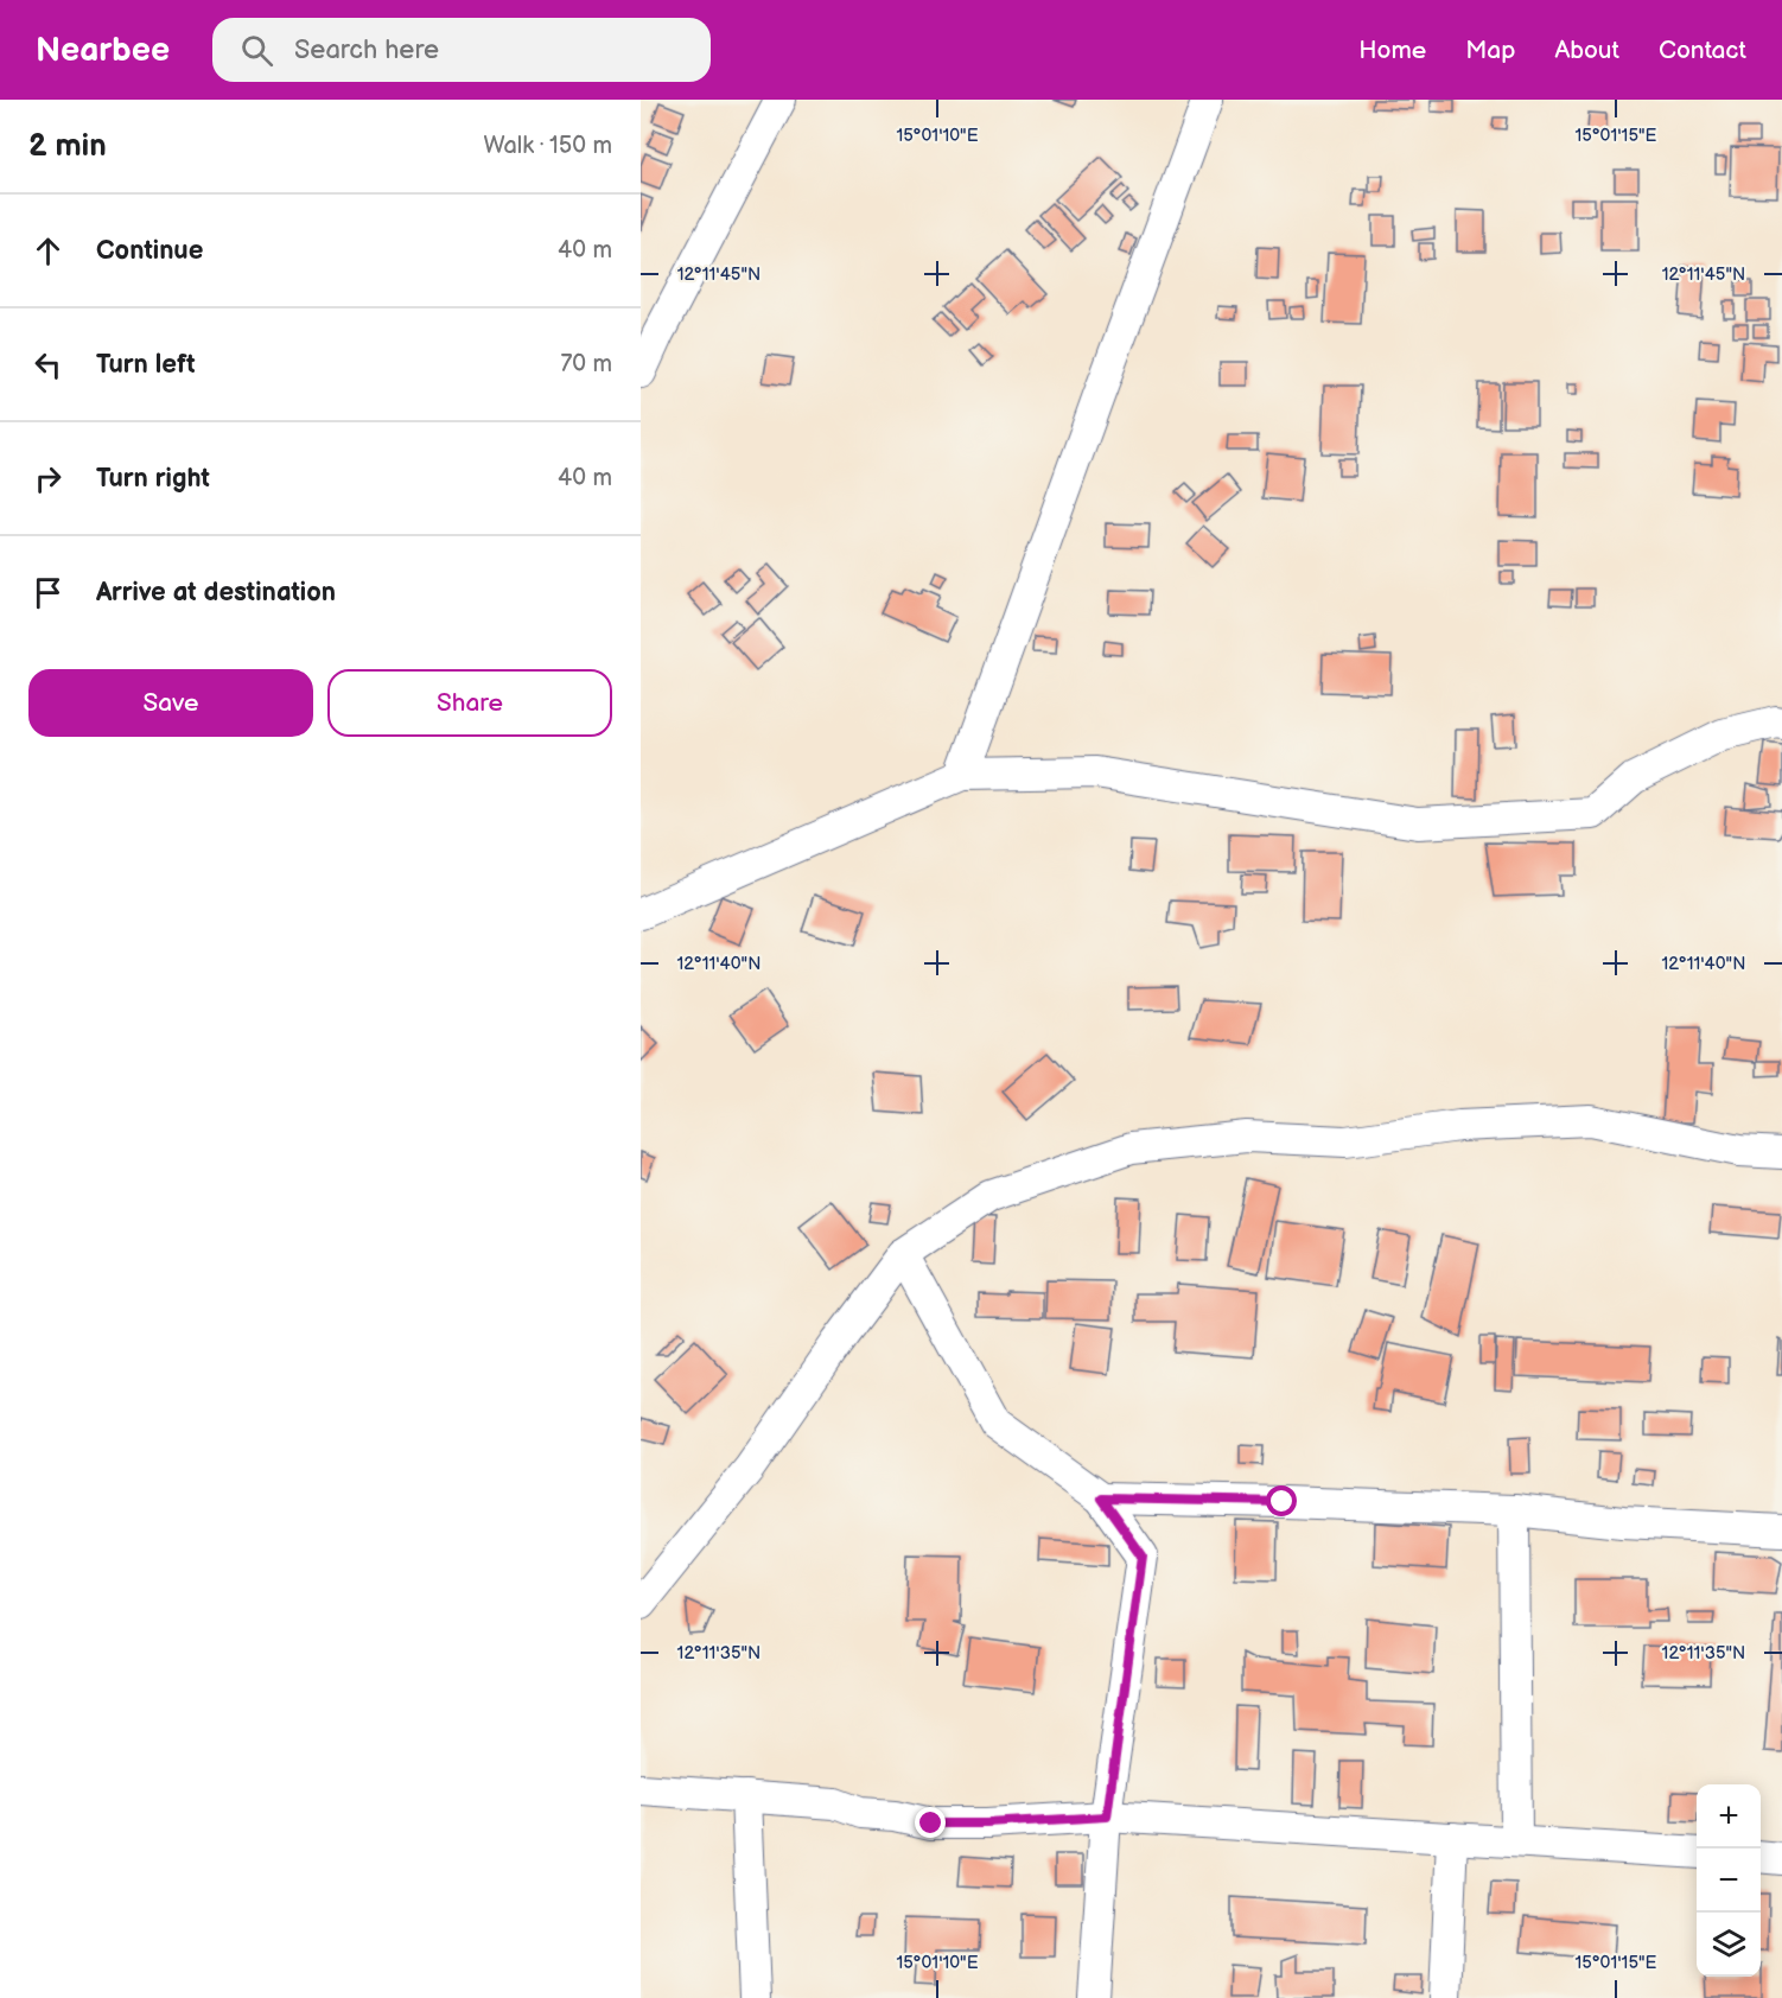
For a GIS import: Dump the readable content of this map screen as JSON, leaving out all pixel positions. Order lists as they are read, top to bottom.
{
  "page": {
    "header": "Nearbee",
    "search": "Search here",
    "nav": [
      "Home",
      "Map",
      "About",
      "Contact"
    ],
    "heading": ["2 min", "Walk · 150 m"],
    "list": [
      ["Continue", "40 m"],
      ["Turn left", "70 m"],
      ["Turn right", "40 m"],
      "Arrive at destination"
    ],
    "buttons": ["Save", "Share"],
    "map_buttons": ["+", "−"]
  },
  "coordinates": [
    "15°01'10\"E",
    "15°01'15\"E",
    "12°11'45\"N",
    "12°11'40\"N",
    "12°11'35\"N"
  ]
}
